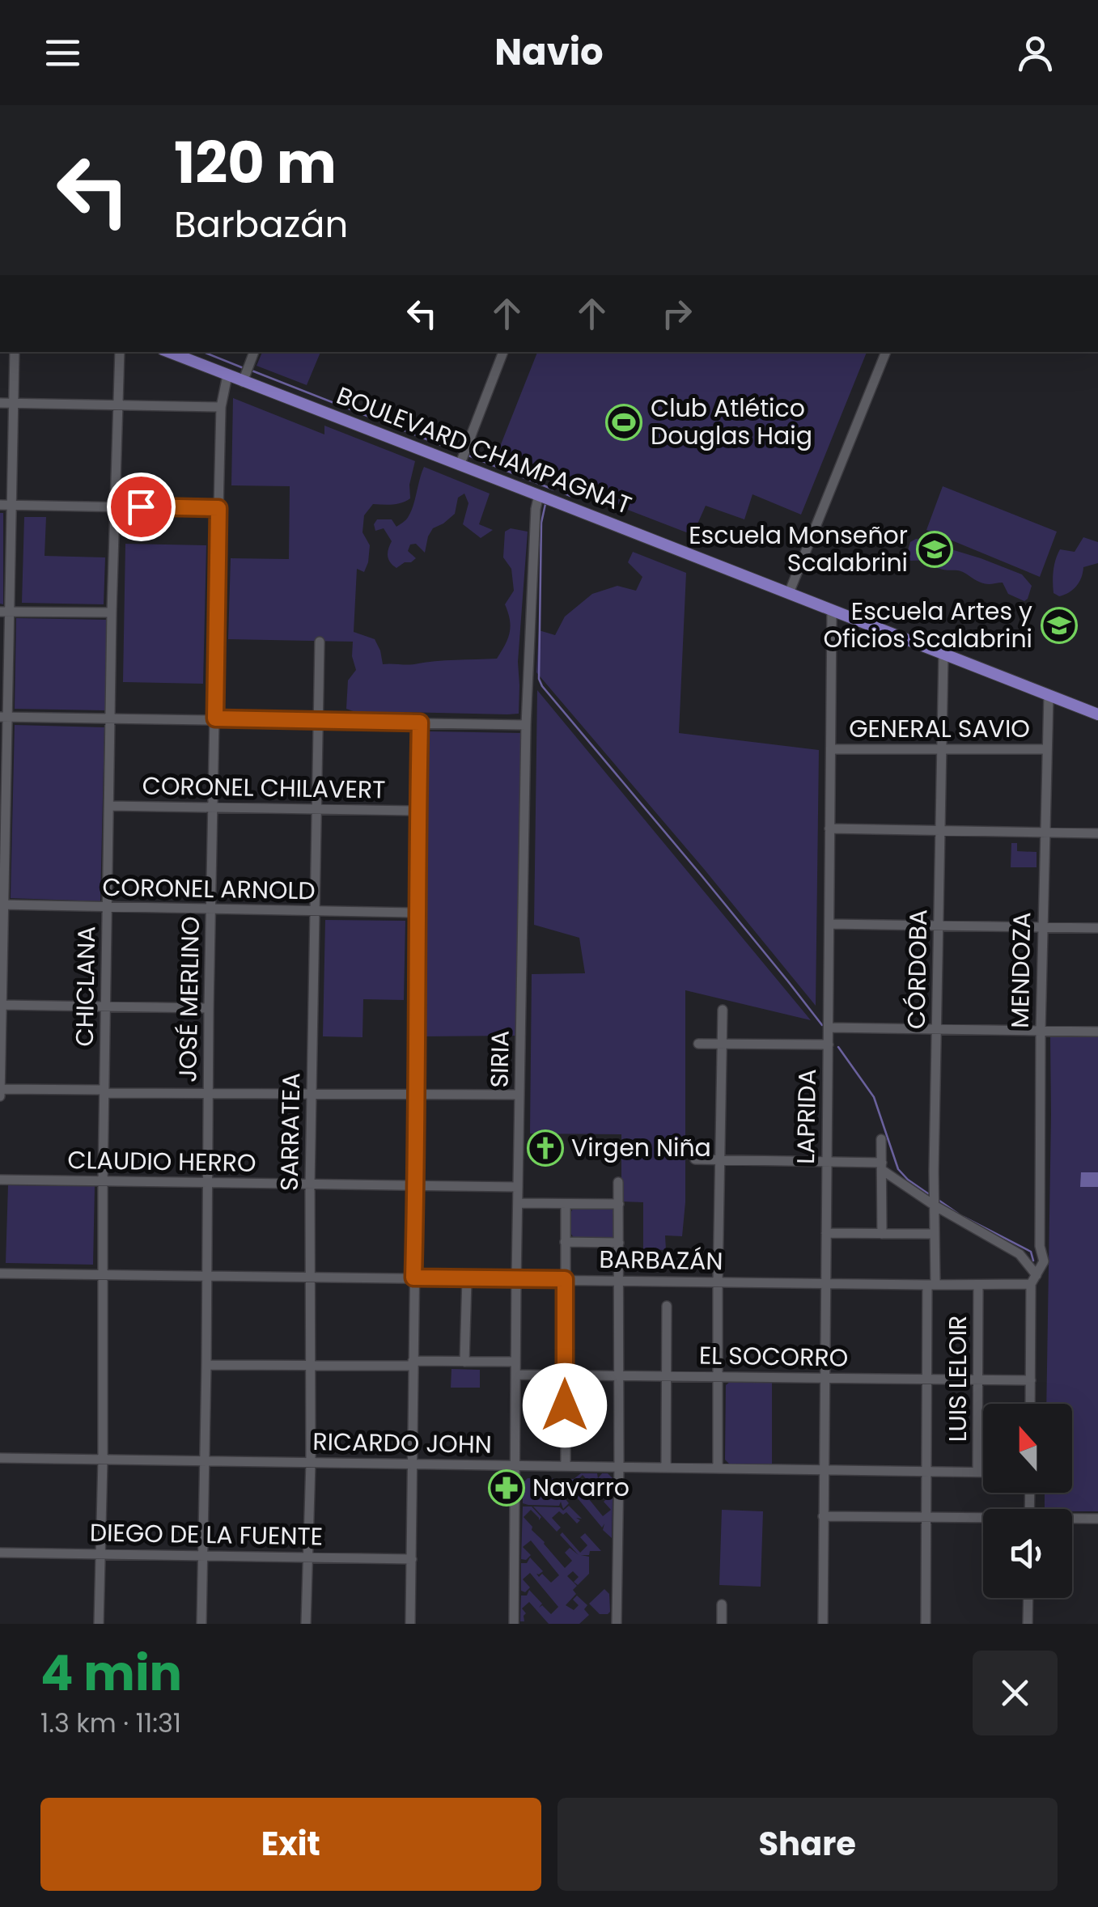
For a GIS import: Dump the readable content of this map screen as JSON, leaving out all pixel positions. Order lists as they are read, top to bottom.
{
  "streets": {
    "main road": ["BOULEVARD CHAMPAGNAT"],
    "street": [
      "GENERAL SAVIO",
      "CORONEL CHILAVERT",
      "CORONEL ARNOLD",
      "CÓRDOBA",
      "MENDOZA",
      "CHICLANA",
      "JOSÉ MERLINO",
      "SIRIA",
      "LAPRIDA",
      "SARRATEA",
      "CLAUDIO HERRO",
      "BARBAZÁN",
      "EL SOCORRO",
      "LUIS LELOIR",
      "RICARDO JOHN",
      "DIEGO DE LA FUENTE"
    ]
  },
  "crossings": [
    ["BOULEVARD CHAMPAGNAT", "CÓRDOBA"],
    ["BOULEVARD CHAMPAGNAT", "MENDOZA"],
    ["BOULEVARD CHAMPAGNAT", "JOSÉ MERLINO"],
    ["BOULEVARD CHAMPAGNAT", "SIRIA"],
    ["BOULEVARD CHAMPAGNAT", "LAPRIDA"],
    ["GENERAL SAVIO", "CÓRDOBA"],
    ["GENERAL SAVIO", "MENDOZA"],
    ["GENERAL SAVIO", "LAPRIDA"],
    ["CORONEL CHILAVERT", "CHICLANA"],
    ["CORONEL CHILAVERT", "JOSÉ MERLINO"],
    ["CORONEL CHILAVERT", "SARRATEA"],
    ["CORONEL ARNOLD", "CHICLANA"],
    ["CORONEL ARNOLD", "JOSÉ MERLINO"],
    ["CORONEL ARNOLD", "SARRATEA"],
    ["CÓRDOBA", "BARBAZÁN"],
    ["CÓRDOBA", "EL SOCORRO"],
    ["CÓRDOBA", "RICARDO JOHN"],
    ["MENDOZA", "BARBAZÁN"],
    ["CHICLANA", "CLAUDIO HERRO"],
    ["CHICLANA", "BARBAZÁN"],
    ["CHICLANA", "RICARDO JOHN"],
    ["CHICLANA", "DIEGO DE LA FUENTE"],
    ["JOSÉ MERLINO", "CLAUDIO HERRO"],
    ["JOSÉ MERLINO", "BARBAZÁN"],
    ["JOSÉ MERLINO", "RICARDO JOHN"],
    ["JOSÉ MERLINO", "DIEGO DE LA FUENTE"],
    ["SIRIA", "CLAUDIO HERRO"],
    ["SIRIA", "BARBAZÁN"],
    ["SIRIA", "EL SOCORRO"],
    ["SIRIA", "RICARDO JOHN"],
    ["LAPRIDA", "BARBAZÁN"],
    ["LAPRIDA", "EL SOCORRO"],
    ["LAPRIDA", "RICARDO JOHN"],
    ["SARRATEA", "CLAUDIO HERRO"],
    ["SARRATEA", "BARBAZÁN"],
    ["SARRATEA", "RICARDO JOHN"],
    ["SARRATEA", "DIEGO DE LA FUENTE"],
    ["BARBAZÁN", "LUIS LELOIR"],
    ["EL SOCORRO", "LUIS LELOIR"],
    ["LUIS LELOIR", "RICARDO JOHN"]
  ],
  "places": {
    "sports": ["Club Atlético Douglas Haig"],
    "school or university": ["Escuela Monseñor Scalabrini", "Escuela Artes y Oficios Scalabrini"],
    "church": ["Virgen Niña"],
    "pharmacy": ["Navarro"]
  },
  "north": "top",
  "page": {
    "header": "Navio",
    "turn": ["120 m", "Barbazán"],
    "heading": ["4 min", "1.3 km · 11:31"],
    "buttons": ["Exit", "Share"]
  }
}
